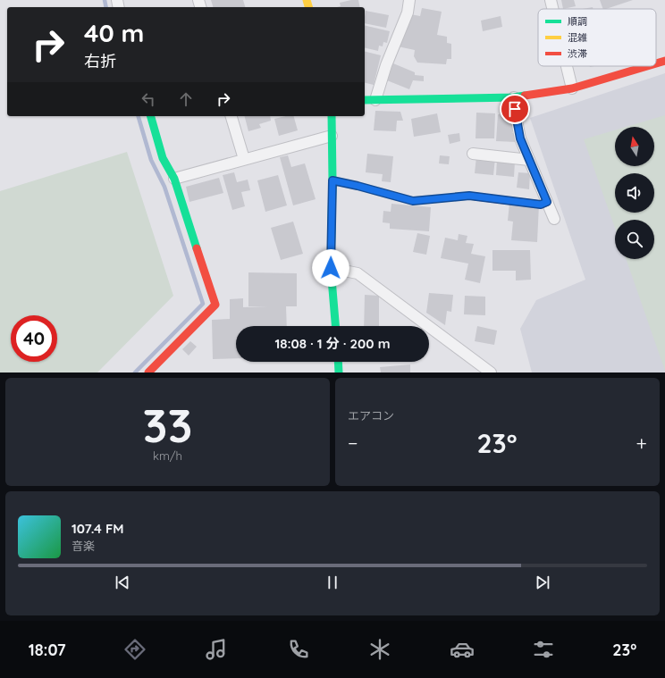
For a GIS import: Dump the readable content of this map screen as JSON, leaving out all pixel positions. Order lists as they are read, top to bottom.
{
  "legend": ["順調", "混雑", "渋滞"],
  "north": "top",
  "page": {
    "turn": ["40 m", "右折"],
    "limit": "40",
    "trip": "18:08 · 1 分 · 200 m",
    "tile": [
      ["33", "km/h"],
      "エアコン"
    ],
    "heat": ["−", "23°", "+"],
    "song": ["107.4 FM", "音楽"],
    "tabs": ["18:07", "23°"]
  }
}
